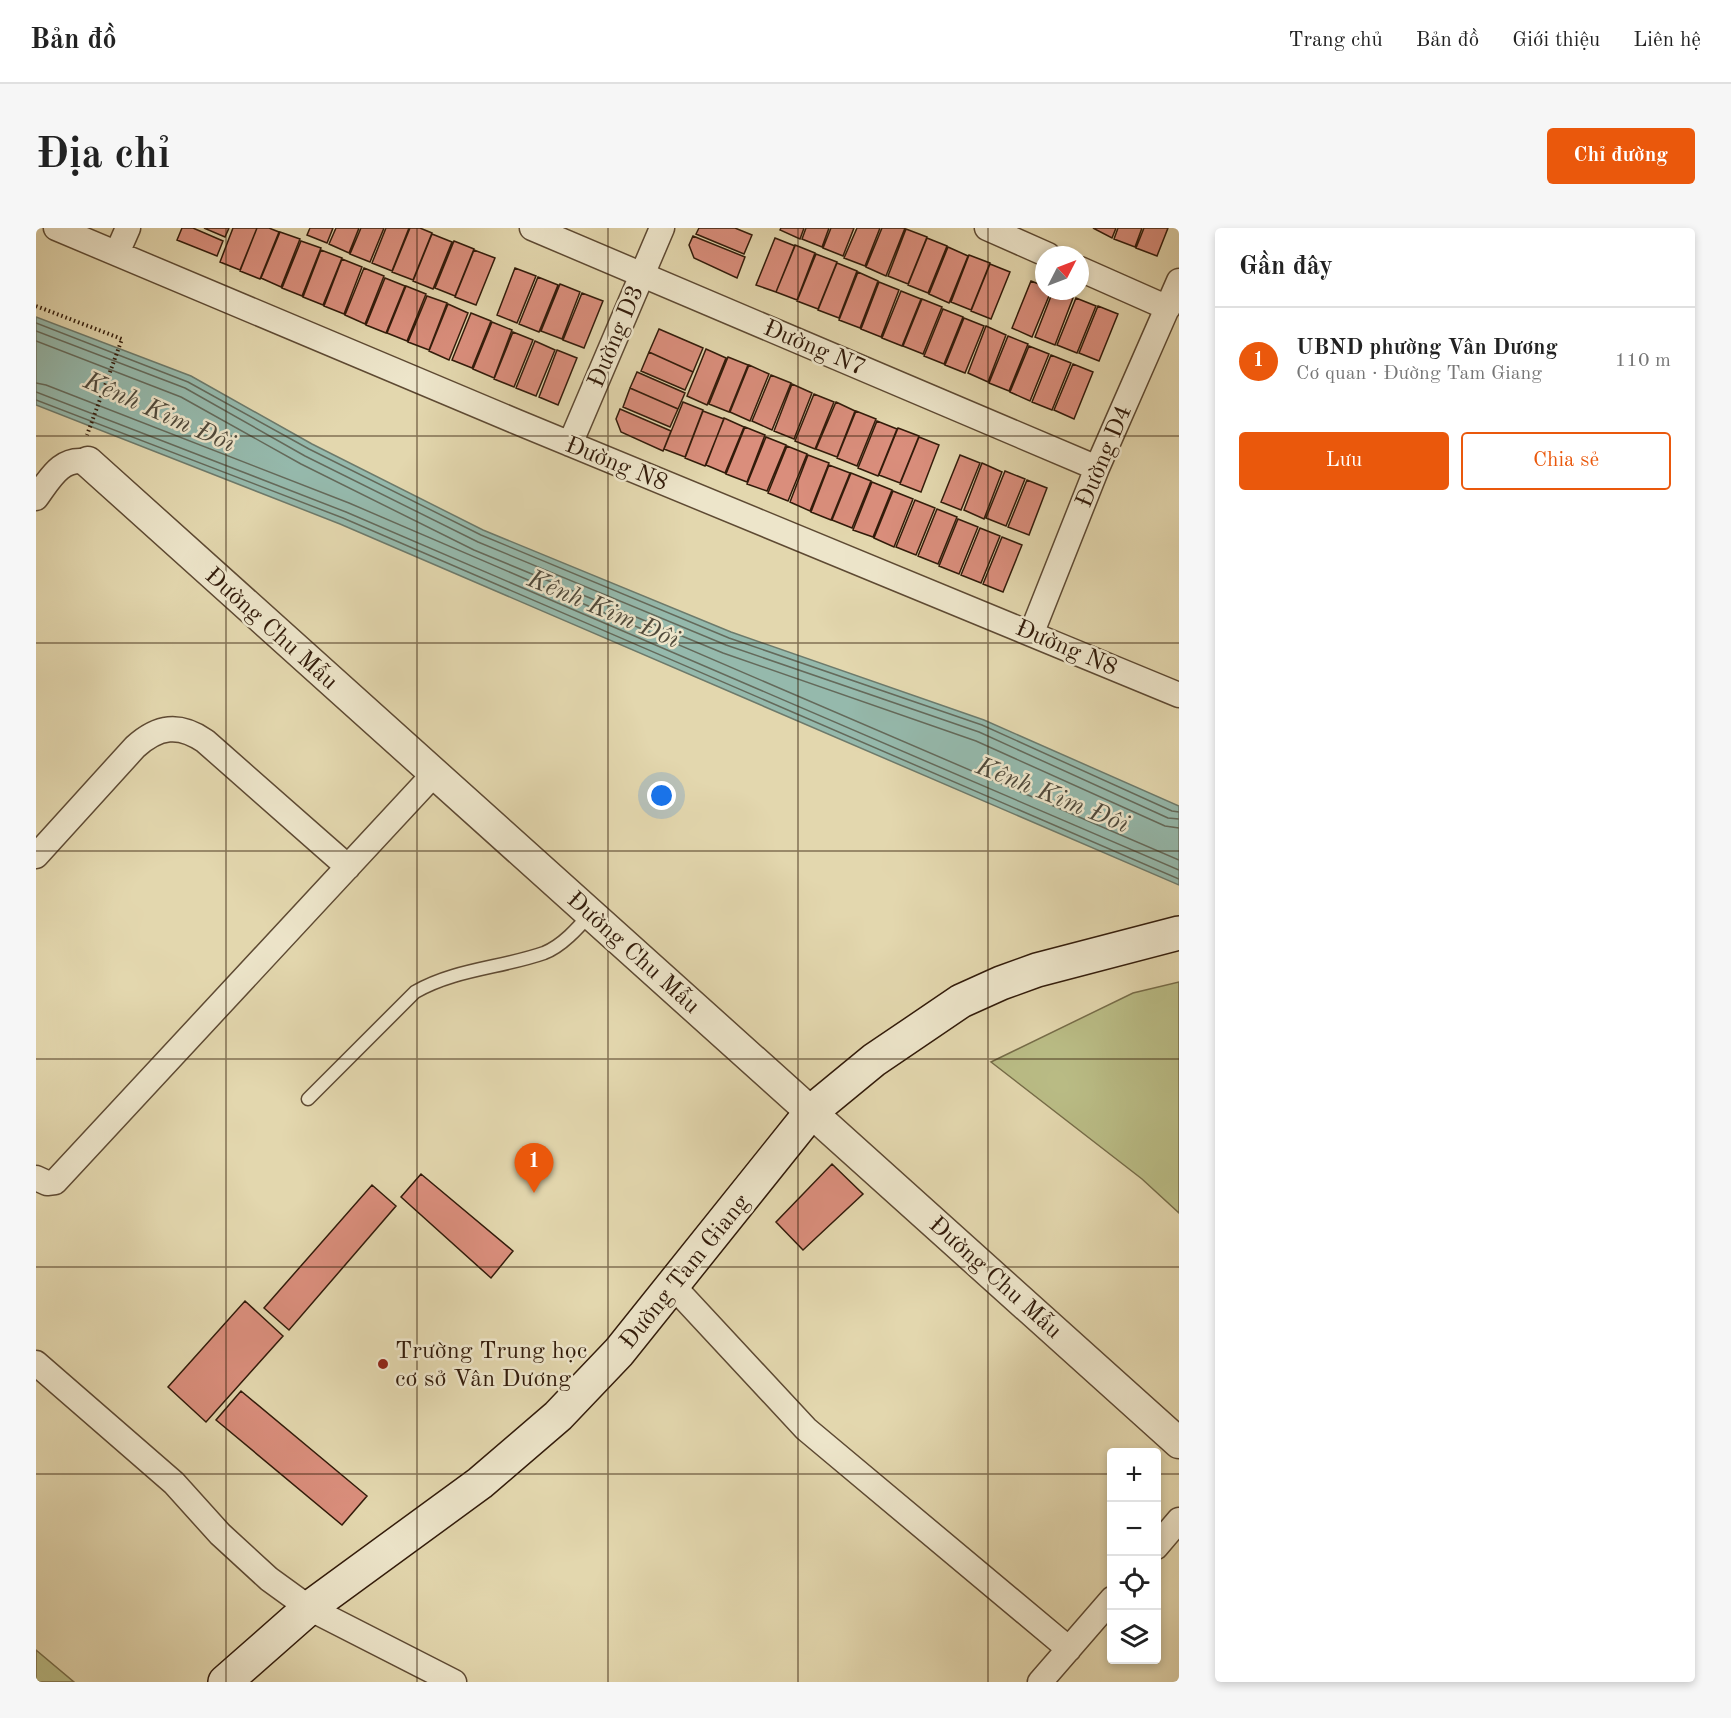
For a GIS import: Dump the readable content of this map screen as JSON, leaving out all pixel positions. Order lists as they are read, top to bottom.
{
  "streets": {
    "main road": ["Đường Tam Giang"],
    "street": [
      "Đường D3",
      "Đường N7",
      "Đường D4",
      "Đường N8",
      "Đường Chu Mẫu"
    ]
  },
  "crossings": [
    ["Đường D3", "Đường N7"],
    ["Đường D3", "Đường N8"],
    ["Đường N7", "Đường D4"],
    ["Đường D4", "Đường N8"],
    ["Đường Chu Mẫu", "Đường Tam Giang"]
  ],
  "water": ["Kênh Kim Đôi"],
  "places": ["Trường Trung học cơ sở Vân Dương"],
  "north": "top right",
  "page": {
    "header": "Bản đồ",
    "nav": [
      "Trang chủ",
      "Bản đồ",
      "Giới thiệu",
      "Liên hệ"
    ],
    "buttons": [
      "Chỉ đường",
      ["Lưu", "Chia sẻ"]
    ],
    "title": "Địa chỉ",
    "heading": "Gần đây",
    "list": [
      {
        "mark": "1",
        "name": "UBND phường Vân Dương",
        "note": "Cơ quan · Đường Tam Giang",
        "value": "110 m"
      }
    ],
    "pins": "1",
    "map_buttons": ["+", "−"]
  }
}
